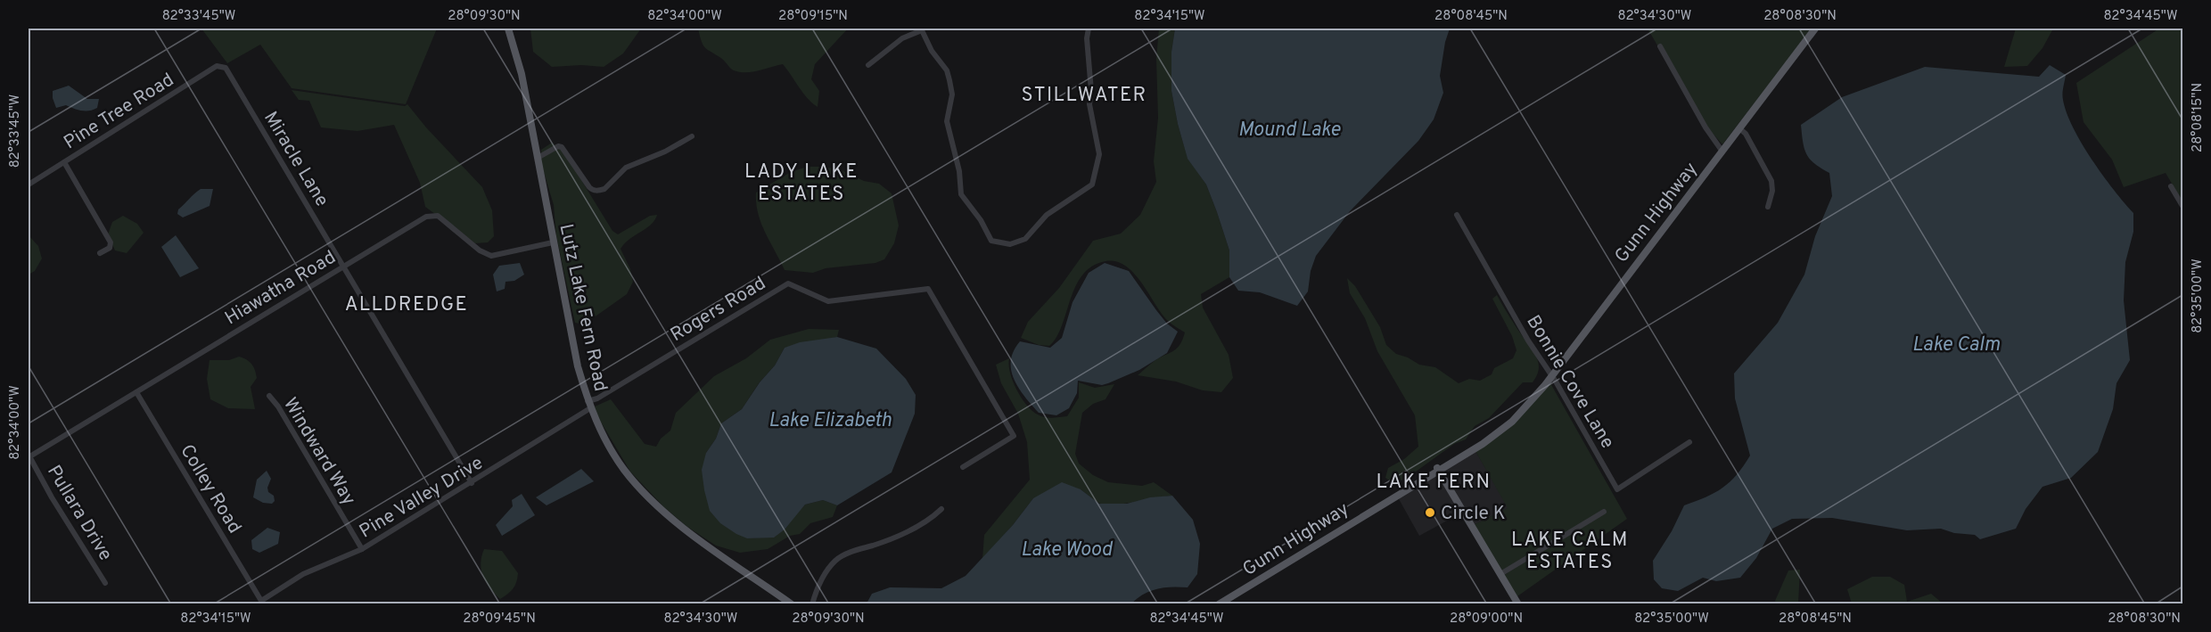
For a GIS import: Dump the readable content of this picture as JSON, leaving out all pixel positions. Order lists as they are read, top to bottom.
{
  "streets": {
    "main road": ["Gunn Highway", "Lutz Lake Fern Road"],
    "street": [
      "Pine Tree Road",
      "Miracle Lane",
      "Hiawatha Road",
      "Rogers Road",
      "Bonnie Cove Lane",
      "Windward Way",
      "Colley Road",
      "Pine Valley Drive",
      "Pullara Drive"
    ]
  },
  "crossings": [
    ["Pine Tree Road", "Miracle Lane"],
    ["Miracle Lane", "Hiawatha Road"],
    ["Miracle Lane", "Pine Valley Drive"],
    ["Gunn Highway", "Bonnie Cove Lane"],
    ["Hiawatha Road", "Lutz Lake Fern Road"],
    ["Hiawatha Road", "Colley Road"],
    ["Hiawatha Road", "Pullara Drive"],
    ["Lutz Lake Fern Road", "Rogers Road"],
    ["Lutz Lake Fern Road", "Pine Valley Drive"],
    ["Rogers Road", "Pine Valley Drive"],
    ["Windward Way", "Pine Valley Drive"],
    ["Colley Road", "Pine Valley Drive"]
  ],
  "districts": [
    "STILLWATER",
    "LADY LAKE ESTATES",
    "ALLDREDGE",
    "LAKE FERN",
    "LAKE CALM ESTATES"
  ],
  "water": [
    "Mound Lake",
    "Lake Calm",
    "Lake Elizabeth",
    "Lake Wood"
  ],
  "places": ["Circle K"],
  "coordinates": [
    "82°33'45\"W",
    "28°09'30\"N",
    "82°34'00\"W",
    "28°09'15\"N",
    "82°34'15\"W",
    "28°08'45\"N",
    "82°34'30\"W",
    "28°08'30\"N",
    "82°34'45\"W",
    "28°08'15\"N",
    "82°35'00\"W",
    "28°09'45\"N",
    "28°09'00\"N"
  ]
}
